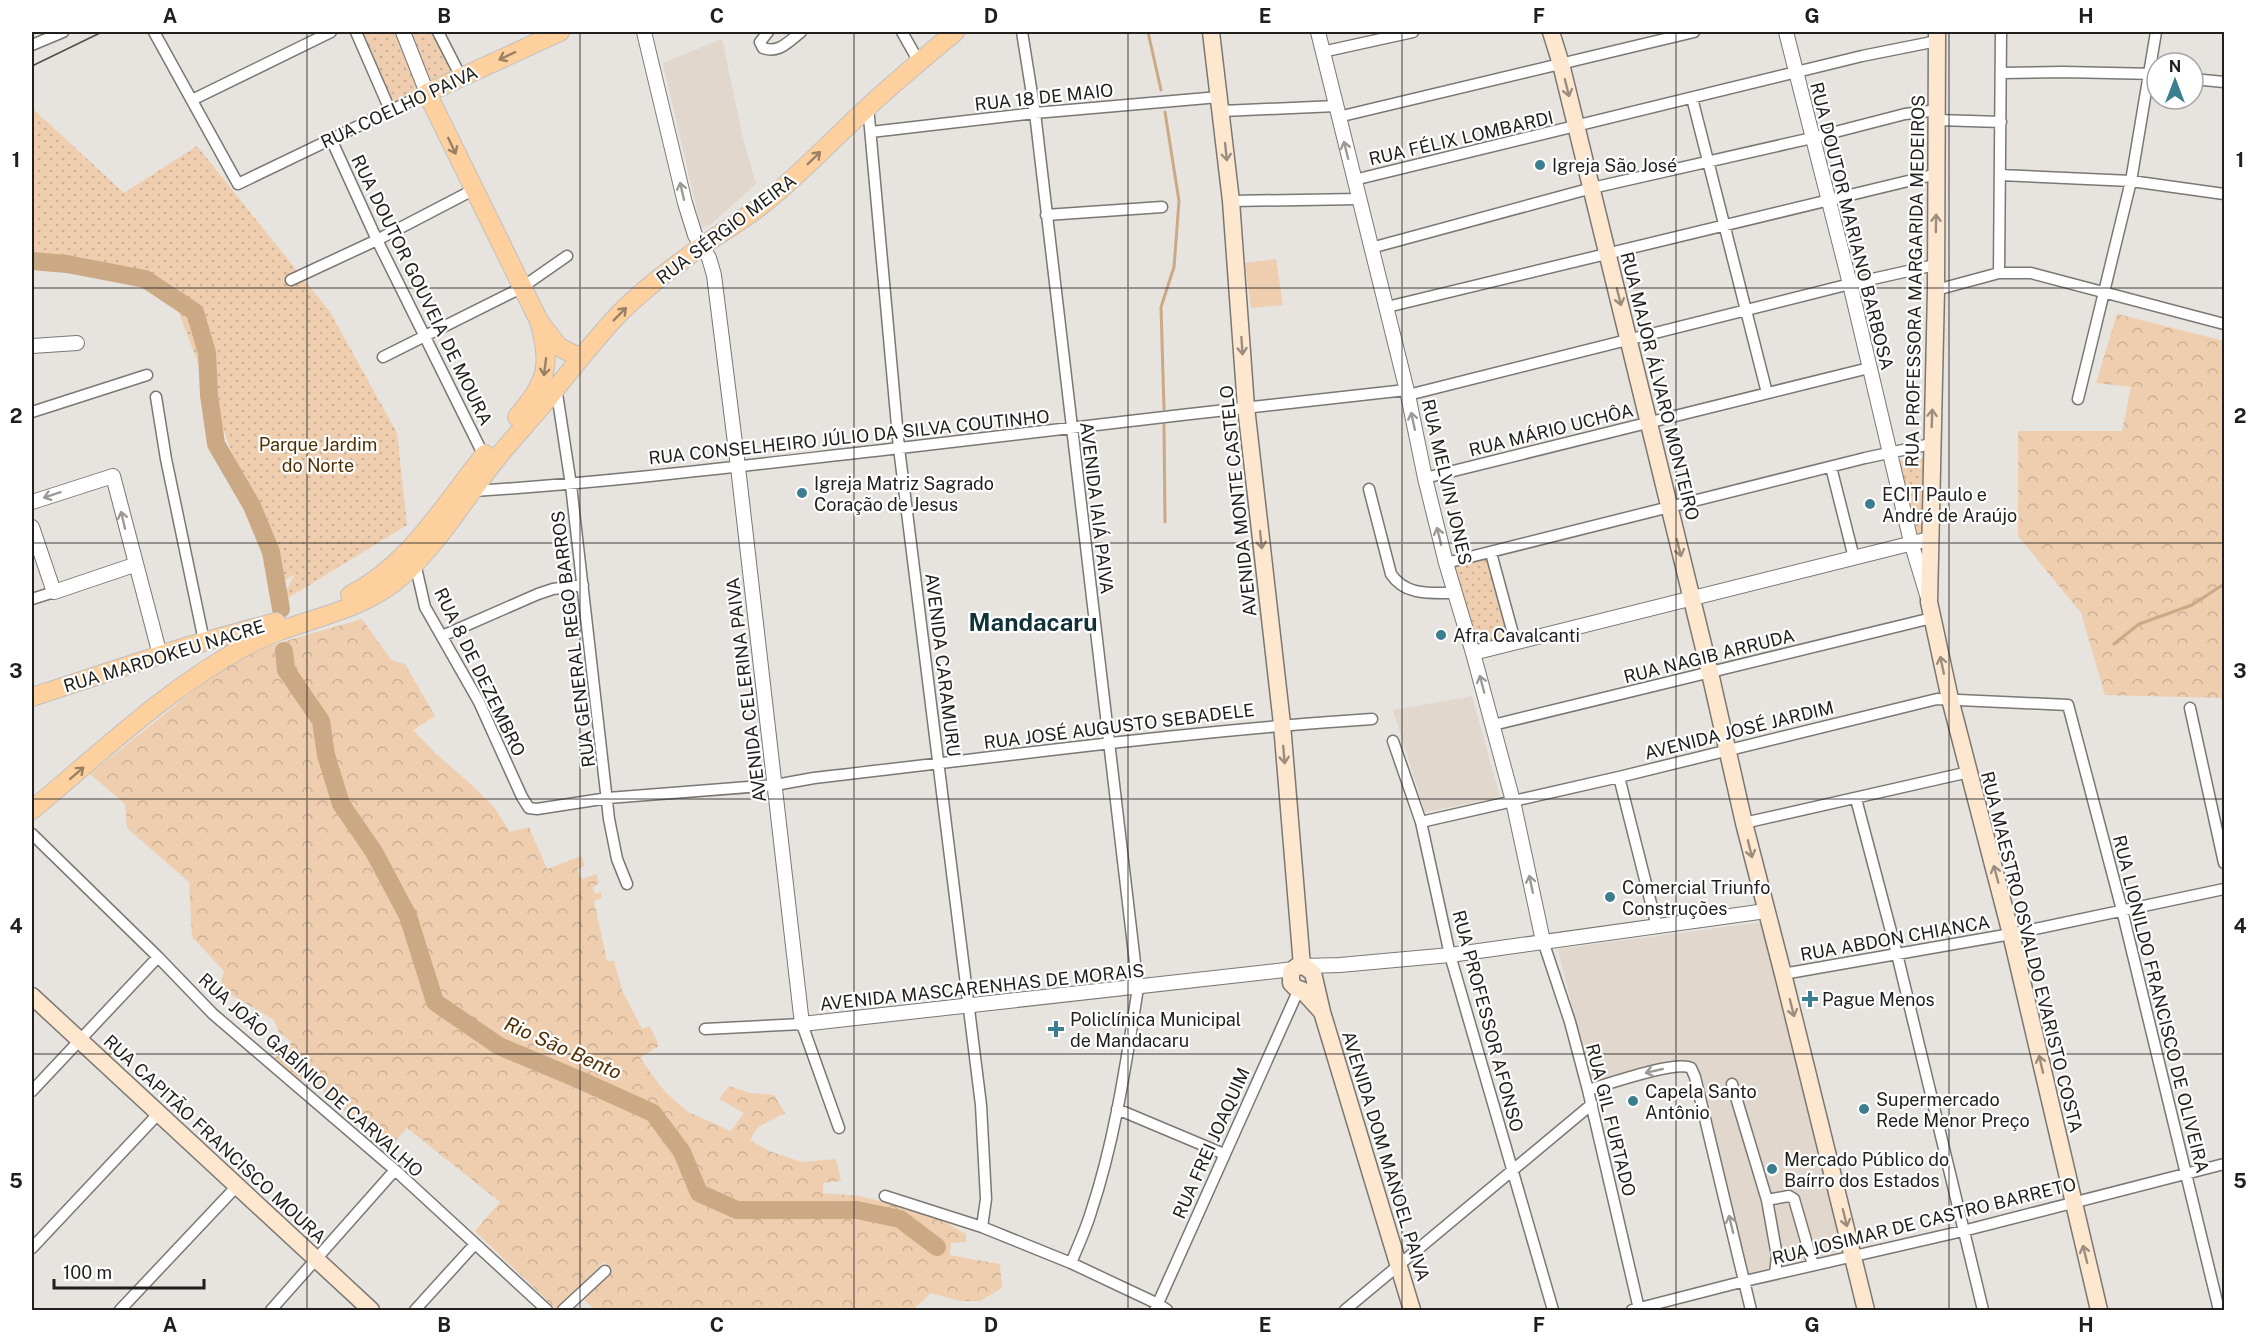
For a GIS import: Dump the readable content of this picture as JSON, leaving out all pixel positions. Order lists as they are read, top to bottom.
{
  "streets": {
    "main road": [
      "RUA COELHO PAIVA",
      "RUA SÉRGIO MEIRA",
      "RUA PROFESSORA MARGARIDA MEDEIROS",
      "RUA MAJOR ÁLVARO MONTEIRO",
      "AVENIDA MONTE CASTELO",
      "RUA MARDOKEU NACRE",
      "RUA MAESTRO OSVALDO EVARISTO COSTA",
      "RUA CAPITÃO FRANCISCO MOURA",
      "AVENIDA DOM MANOEL PAIVA"
    ],
    "street": [
      "RUA 18 DE MAIO",
      "RUA FÉLIX LOMBARDI",
      "RUA DOUTOR MARIANO BARBOSA",
      "RUA DOUTOR GOUVEIA DE MOURA",
      "RUA MÁRIO UCHÔA",
      "RUA CONSELHEIRO JÚLIO DA SILVA COUTINHO",
      "RUA MELVIN JONES",
      "AVENIDA IAIÁ PAIVA",
      "RUA GENERAL REGO BARROS",
      "RUA NAGIB ARRUDA",
      "AVENIDA CARAMURU",
      "RUA 8 DE DEZEMBRO",
      "AVENIDA CELERINA PAIVA",
      "RUA JOSÉ AUGUSTO SEBADELE",
      "AVENIDA JOSÉ JARDIM",
      "RUA ABDON CHIANCA",
      "AVENIDA MASCARENHAS DE MORAIS",
      "RUA LIONILDO FRANCISCO DE OLIVEIRA",
      "RUA PROFESSOR AFONSO",
      "RUA JOÃO GABÍNIO DE CARVALHO",
      "RUA GIL FURTADO",
      "RUA FREI JOAQUIM",
      "RUA JOSIMAR DE CASTRO BARRETO"
    ]
  },
  "crossings": [
    ["RUA 18 DE MAIO", "RUA MAJOR ÁLVARO MONTEIRO"],
    ["RUA 18 DE MAIO", "RUA MELVIN JONES"],
    ["RUA 18 DE MAIO", "AVENIDA MONTE CASTELO"],
    ["RUA 18 DE MAIO", "AVENIDA IAIÁ PAIVA"],
    ["RUA 18 DE MAIO", "AVENIDA CARAMURU"],
    ["RUA COELHO PAIVA", "RUA DOUTOR GOUVEIA DE MOURA"],
    ["RUA FÉLIX LOMBARDI", "RUA DOUTOR MARIANO BARBOSA"],
    ["RUA FÉLIX LOMBARDI", "RUA PROFESSORA MARGARIDA MEDEIROS"],
    ["RUA FÉLIX LOMBARDI", "RUA MAJOR ÁLVARO MONTEIRO"],
    ["RUA FÉLIX LOMBARDI", "RUA MELVIN JONES"],
    ["RUA DOUTOR MARIANO BARBOSA", "RUA PROFESSORA MARGARIDA MEDEIROS"],
    ["RUA DOUTOR MARIANO BARBOSA", "RUA MÁRIO UCHÔA"],
    ["RUA DOUTOR MARIANO BARBOSA", "RUA CONSELHEIRO JÚLIO DA SILVA COUTINHO"],
    ["RUA DOUTOR MARIANO BARBOSA", "RUA NAGIB ARRUDA"],
    ["RUA DOUTOR MARIANO BARBOSA", "RUA MAESTRO OSVALDO EVARISTO COSTA"],
    ["RUA SÉRGIO MEIRA", "RUA CONSELHEIRO JÚLIO DA SILVA COUTINHO"],
    ["RUA SÉRGIO MEIRA", "RUA GENERAL REGO BARROS"],
    ["RUA SÉRGIO MEIRA", "AVENIDA CARAMURU"],
    ["RUA SÉRGIO MEIRA", "RUA 8 DE DEZEMBRO"],
    ["RUA SÉRGIO MEIRA", "AVENIDA CELERINA PAIVA"],
    ["RUA PROFESSORA MARGARIDA MEDEIROS", "RUA CONSELHEIRO JÚLIO DA SILVA COUTINHO"],
    ["RUA PROFESSORA MARGARIDA MEDEIROS", "RUA NAGIB ARRUDA"],
    ["RUA PROFESSORA MARGARIDA MEDEIROS", "RUA MAESTRO OSVALDO EVARISTO COSTA"],
    ["RUA DOUTOR GOUVEIA DE MOURA", "RUA MARDOKEU NACRE"],
    ["RUA MAJOR ÁLVARO MONTEIRO", "RUA MÁRIO UCHÔA"],
    ["RUA MAJOR ÁLVARO MONTEIRO", "RUA CONSELHEIRO JÚLIO DA SILVA COUTINHO"],
    ["RUA MAJOR ÁLVARO MONTEIRO", "RUA NAGIB ARRUDA"],
    ["RUA MAJOR ÁLVARO MONTEIRO", "AVENIDA JOSÉ JARDIM"],
    ["RUA MAJOR ÁLVARO MONTEIRO", "RUA ABDON CHIANCA"],
    ["RUA MAJOR ÁLVARO MONTEIRO", "RUA JOSIMAR DE CASTRO BARRETO"],
    ["RUA MÁRIO UCHÔA", "RUA MELVIN JONES"],
    ["RUA CONSELHEIRO JÚLIO DA SILVA COUTINHO", "RUA MELVIN JONES"],
    ["RUA CONSELHEIRO JÚLIO DA SILVA COUTINHO", "AVENIDA MONTE CASTELO"],
    ["RUA CONSELHEIRO JÚLIO DA SILVA COUTINHO", "AVENIDA IAIÁ PAIVA"],
    ["RUA CONSELHEIRO JÚLIO DA SILVA COUTINHO", "RUA GENERAL REGO BARROS"],
    ["RUA CONSELHEIRO JÚLIO DA SILVA COUTINHO", "AVENIDA CARAMURU"],
    ["RUA CONSELHEIRO JÚLIO DA SILVA COUTINHO", "AVENIDA CELERINA PAIVA"],
    ["RUA MELVIN JONES", "RUA NAGIB ARRUDA"],
    ["RUA MELVIN JONES", "AVENIDA JOSÉ JARDIM"],
    ["RUA MELVIN JONES", "RUA GIL FURTADO"],
    ["AVENIDA MONTE CASTELO", "RUA JOSÉ AUGUSTO SEBADELE"],
    ["AVENIDA MONTE CASTELO", "AVENIDA MASCARENHAS DE MORAIS"],
    ["AVENIDA MONTE CASTELO", "RUA FREI JOAQUIM"],
    ["AVENIDA MONTE CASTELO", "AVENIDA DOM MANOEL PAIVA"],
    ["AVENIDA IAIÁ PAIVA", "RUA JOSÉ AUGUSTO SEBADELE"],
    ["AVENIDA IAIÁ PAIVA", "AVENIDA MASCARENHAS DE MORAIS"],
    ["RUA GENERAL REGO BARROS", "RUA JOSÉ AUGUSTO SEBADELE"],
    ["RUA NAGIB ARRUDA", "RUA MAESTRO OSVALDO EVARISTO COSTA"],
    ["AVENIDA CARAMURU", "RUA JOSÉ AUGUSTO SEBADELE"],
    ["AVENIDA CARAMURU", "AVENIDA MASCARENHAS DE MORAIS"],
    ["RUA 8 DE DEZEMBRO", "RUA JOSÉ AUGUSTO SEBADELE"],
    ["AVENIDA CELERINA PAIVA", "RUA JOSÉ AUGUSTO SEBADELE"],
    ["AVENIDA CELERINA PAIVA", "AVENIDA MASCARENHAS DE MORAIS"],
    ["AVENIDA JOSÉ JARDIM", "RUA MAESTRO OSVALDO EVARISTO COSTA"],
    ["AVENIDA JOSÉ JARDIM", "RUA LIONILDO FRANCISCO DE OLIVEIRA"],
    ["AVENIDA JOSÉ JARDIM", "RUA PROFESSOR AFONSO"],
    ["RUA ABDON CHIANCA", "RUA MAESTRO OSVALDO EVARISTO COSTA"],
    ["RUA ABDON CHIANCA", "RUA LIONILDO FRANCISCO DE OLIVEIRA"],
    ["RUA MAESTRO OSVALDO EVARISTO COSTA", "RUA JOSIMAR DE CASTRO BARRETO"],
    ["AVENIDA MASCARENHAS DE MORAIS", "RUA PROFESSOR AFONSO"],
    ["AVENIDA MASCARENHAS DE MORAIS", "RUA FREI JOAQUIM"],
    ["AVENIDA MASCARENHAS DE MORAIS", "AVENIDA DOM MANOEL PAIVA"],
    ["RUA LIONILDO FRANCISCO DE OLIVEIRA", "RUA JOSIMAR DE CASTRO BARRETO"],
    ["RUA GIL FURTADO", "RUA JOSIMAR DE CASTRO BARRETO"],
    ["RUA FREI JOAQUIM", "AVENIDA DOM MANOEL PAIVA"]
  ],
  "one_way": [
    "RUA SÉRGIO MEIRA",
    "RUA PROFESSORA MARGARIDA MEDEIROS",
    "RUA MAJOR ÁLVARO MONTEIRO",
    "AVENIDA MONTE CASTELO",
    "RUA MAESTRO OSVALDO EVARISTO COSTA"
  ],
  "districts": ["Mandacaru"],
  "water": ["Rio São Bento"],
  "parks": ["Parque Jardim do Norte"],
  "places": {
    "other": [
      "Igreja São José",
      "Igreja Matriz Sagrado Coração de Jesus",
      "ECIT Paulo e André de Araújo",
      "Afra Cavalcanti",
      "Comercial Triunfo Construções",
      "Capela Santo Antônio",
      "Supermercado Rede Menor Preço",
      "Mercado Público do Baírro dos Estados"
    ],
    "health": ["Pague Menos", "Policlínica Municipal de Mandacaru"]
  },
  "scale_bar": "100 m",
  "north": "top",
  "grid": {
    "columns": [
      "A",
      "B",
      "C",
      "D",
      "E",
      "F",
      "G",
      "H"
    ],
    "rows": [
      "1",
      "2",
      "3",
      "4",
      "5"
    ]
  }
}
